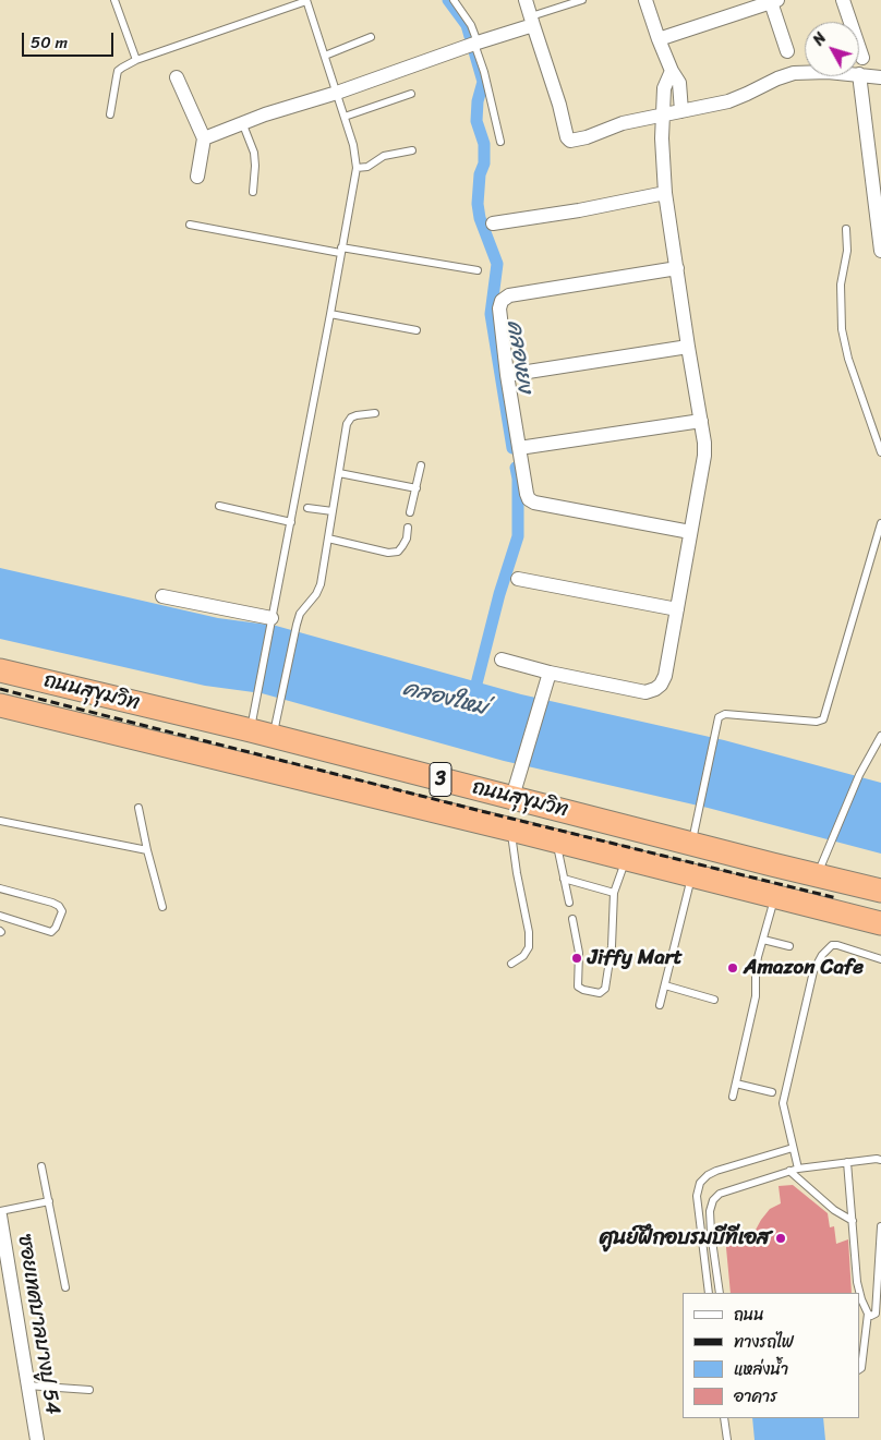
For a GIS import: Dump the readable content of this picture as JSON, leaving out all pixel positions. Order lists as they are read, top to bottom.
{
  "streets": {
    "highway": ["ถนนสุขุมวิท", "3"],
    "street": ["ซอยเทศบาลบางปู 54"]
  },
  "water": ["คลองยง", "คลองใหม่"],
  "places": ["Jiffy Mart", "Amazon Cafe", "ศูนย์ฝึกอบรมบีทีเอส"],
  "legend": [
    "ถนน",
    "ทางรถไฟ",
    "แหล่งน้ำ",
    "อาคาร"
  ],
  "scale_bar": "50 m",
  "north": "top left"
}
